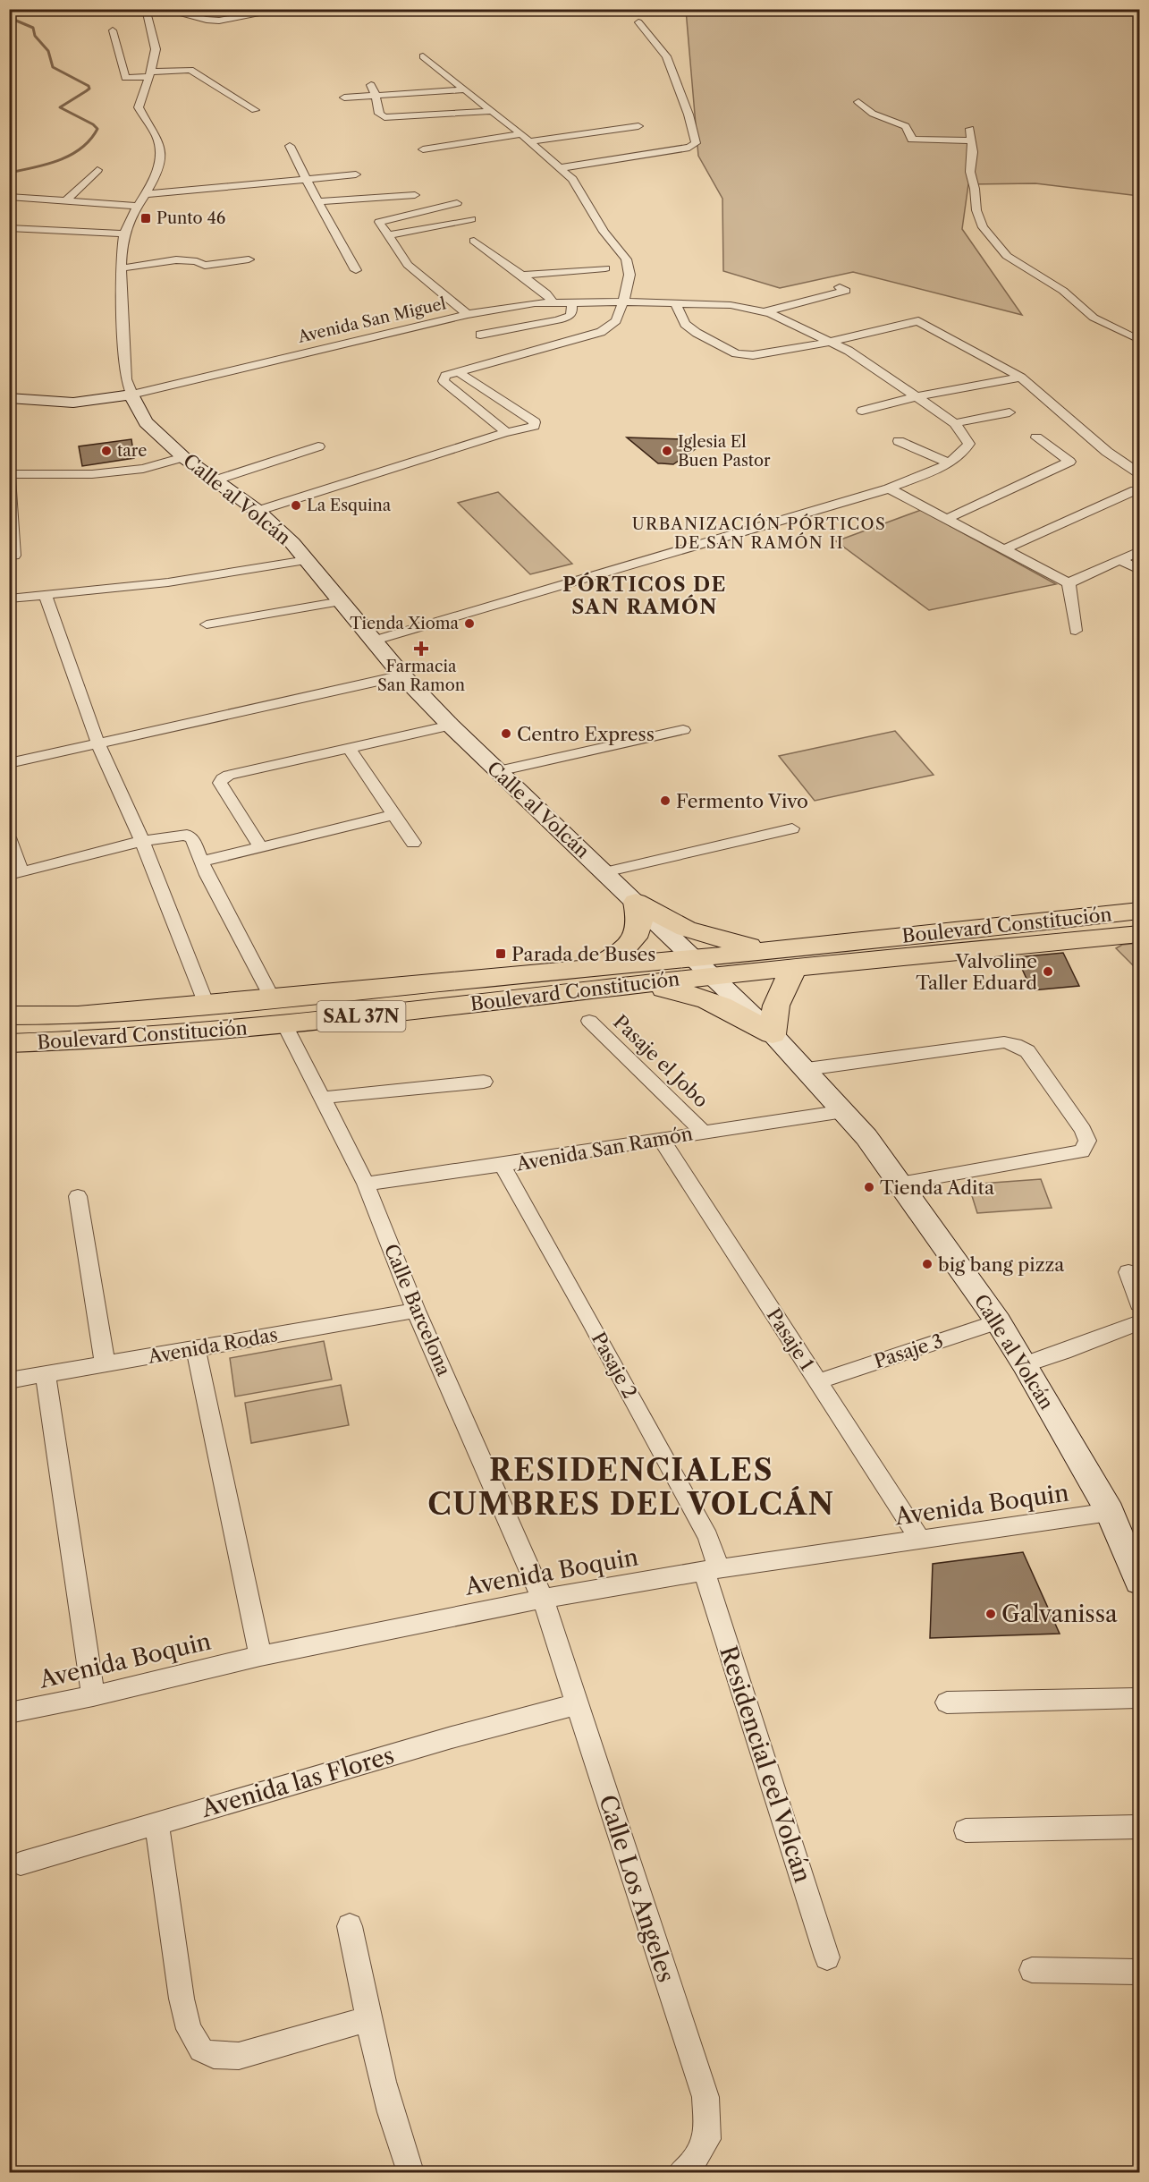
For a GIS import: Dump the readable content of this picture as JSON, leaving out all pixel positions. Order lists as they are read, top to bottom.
{
  "streets": {
    "highway": ["Boulevard Constitución", "SAL 37N"],
    "main road": ["Calle al Volcán"],
    "street": [
      "Avenida San Miguel",
      "Pasaje el Jobo",
      "Avenida San Ramón",
      "Calle Barcelona",
      "Pasaje 1",
      "Avenida Rodas",
      "Pasaje 3",
      "Pasaje 2",
      "Avenida Boquin",
      "Residencial eel Volcán",
      "Avenida las Flores",
      "Calle Los Angeles"
    ]
  },
  "crossings": [
    ["Avenida San Miguel", "Calle al Volcán"],
    ["Calle al Volcán", "Boulevard Constitución"],
    ["Calle al Volcán", "Avenida San Ramón"],
    ["Calle al Volcán", "Pasaje 3"],
    ["Calle al Volcán", "Avenida Boquin"],
    ["Boulevard Constitución", "Calle Barcelona"],
    ["Pasaje el Jobo", "Avenida San Ramón"],
    ["Avenida San Ramón", "Calle Barcelona"],
    ["Avenida San Ramón", "Pasaje 1"],
    ["Avenida San Ramón", "Pasaje 2"],
    ["Calle Barcelona", "Avenida Rodas"],
    ["Calle Barcelona", "Avenida Boquin"],
    ["Calle Barcelona", "Calle Los Angeles"],
    ["Pasaje 1", "Pasaje 3"],
    ["Pasaje 1", "Avenida Boquin"],
    ["Pasaje 2", "Avenida Boquin"],
    ["Pasaje 2", "Residencial eel Volcán"],
    ["Avenida Boquin", "Residencial eel Volcán"],
    ["Avenida Boquin", "Calle Los Angeles"],
    ["Avenida las Flores", "Calle Los Angeles"]
  ],
  "districts": ["URBANIZACIÓN PÓRTICOS DE SAN RAMÓN II", "PÓRTICOS DE SAN RAMÓN", "RESIDENCIALES CUMBRES DEL VOLCÁN"],
  "places": {
    "transit": ["Punto 46", "Parada de Buses"],
    "other": [
      "tare",
      "Iglesia El Buen Pastor",
      "La Esquina",
      "Tienda Xioma",
      "Centro Express",
      "Fermento Vivo",
      "Valvoline Taller Eduard",
      "Tienda Adita",
      "big bang pizza",
      "Galvanissa"
    ],
    "health": ["Farmacia San Ramon"]
  }
}
